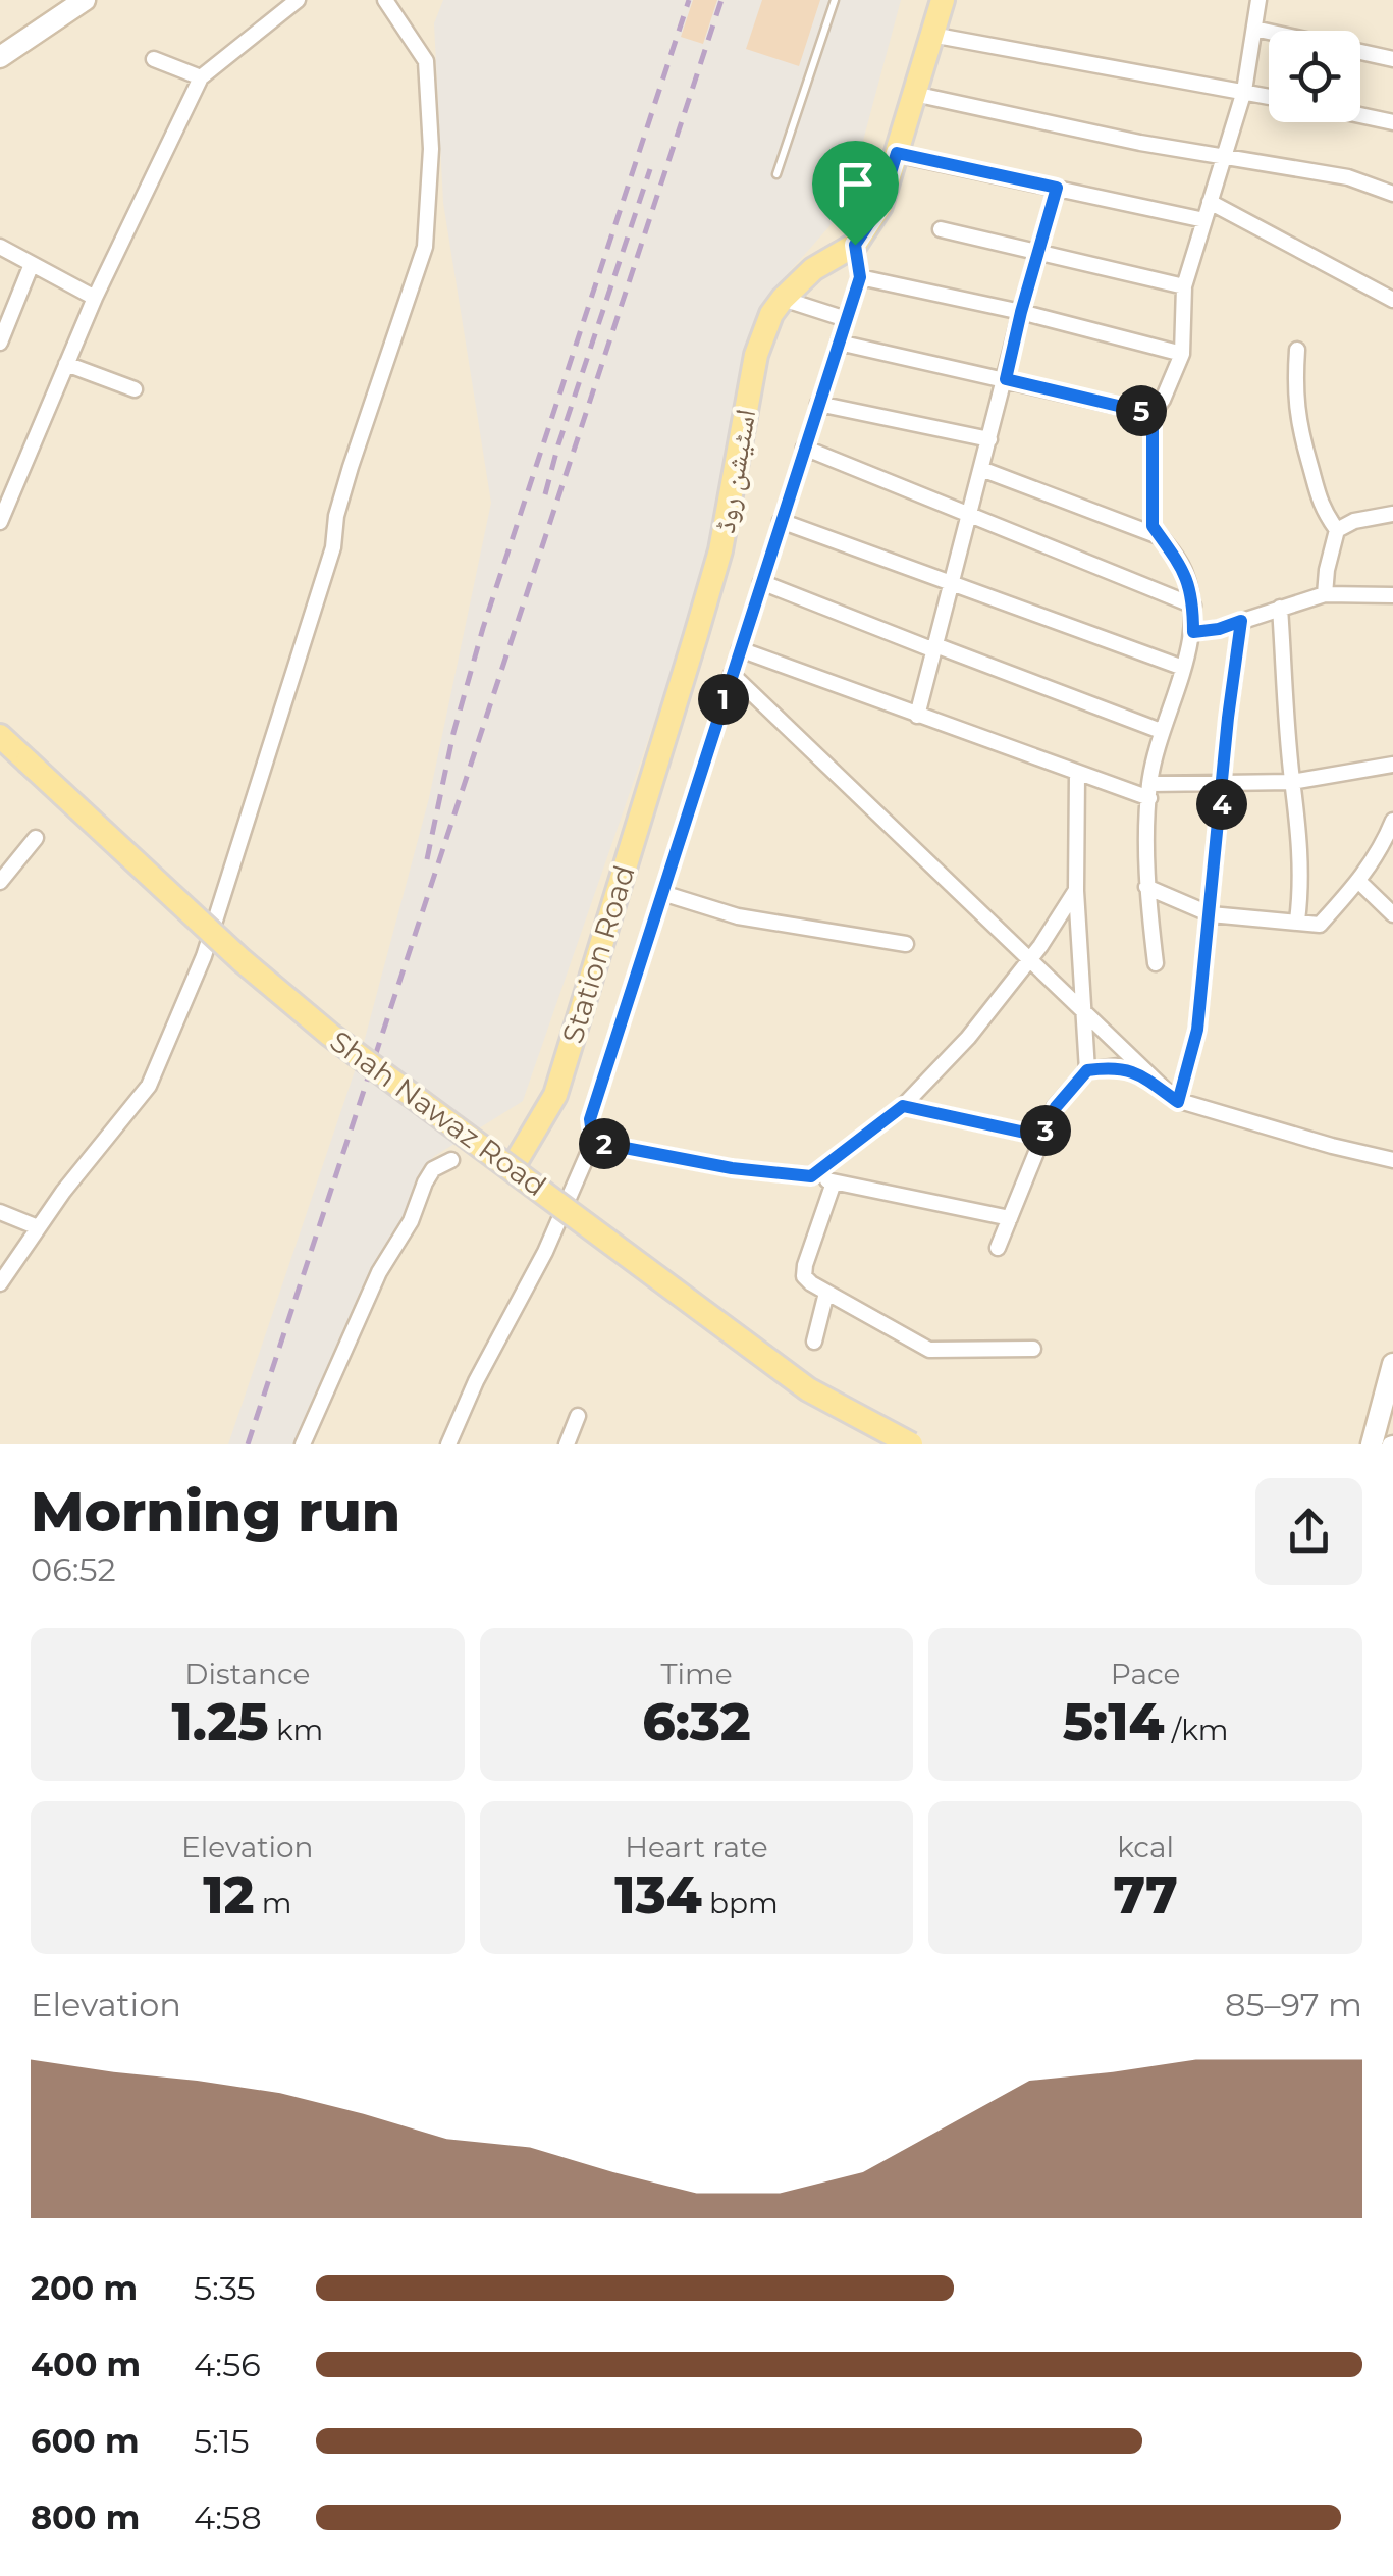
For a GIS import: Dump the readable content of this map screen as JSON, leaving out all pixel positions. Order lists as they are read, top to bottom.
{
  "streets": {
    "main road": ["اسٹیشن روڈ", "Station Road", "Shah Nawaz Road"]
  },
  "crossings": [
    ["اسٹیشن روڈ", "Station Road"],
    ["Station Road", "Shah Nawaz Road"]
  ],
  "page": {
    "pins": [
      "5",
      "1",
      "4",
      "3",
      "2"
    ],
    "heading": ["Morning run", "06:52"],
    "stats": [
      ["Distance", "1.25 km"],
      ["Time", "6:32"],
      ["Pace", "5:14 /km"],
      ["Elevation", "12 m"],
      ["Heart rate", "134 bpm"],
      ["kcal", "77"]
    ],
    "chart": ["Elevation", "85–97 m"],
    "list": [
      {
        "name": "200 m",
        "note": "5:35"
      },
      {
        "name": "400 m",
        "note": "4:56"
      },
      {
        "name": "600 m",
        "note": "5:15"
      },
      {
        "name": "800 m",
        "note": "4:58"
      }
    ]
  }
}
